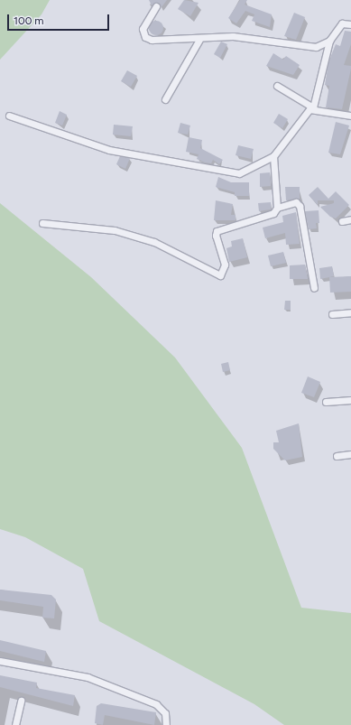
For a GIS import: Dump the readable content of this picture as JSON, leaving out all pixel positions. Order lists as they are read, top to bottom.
{
  "scale_bar": "100 m"
}
